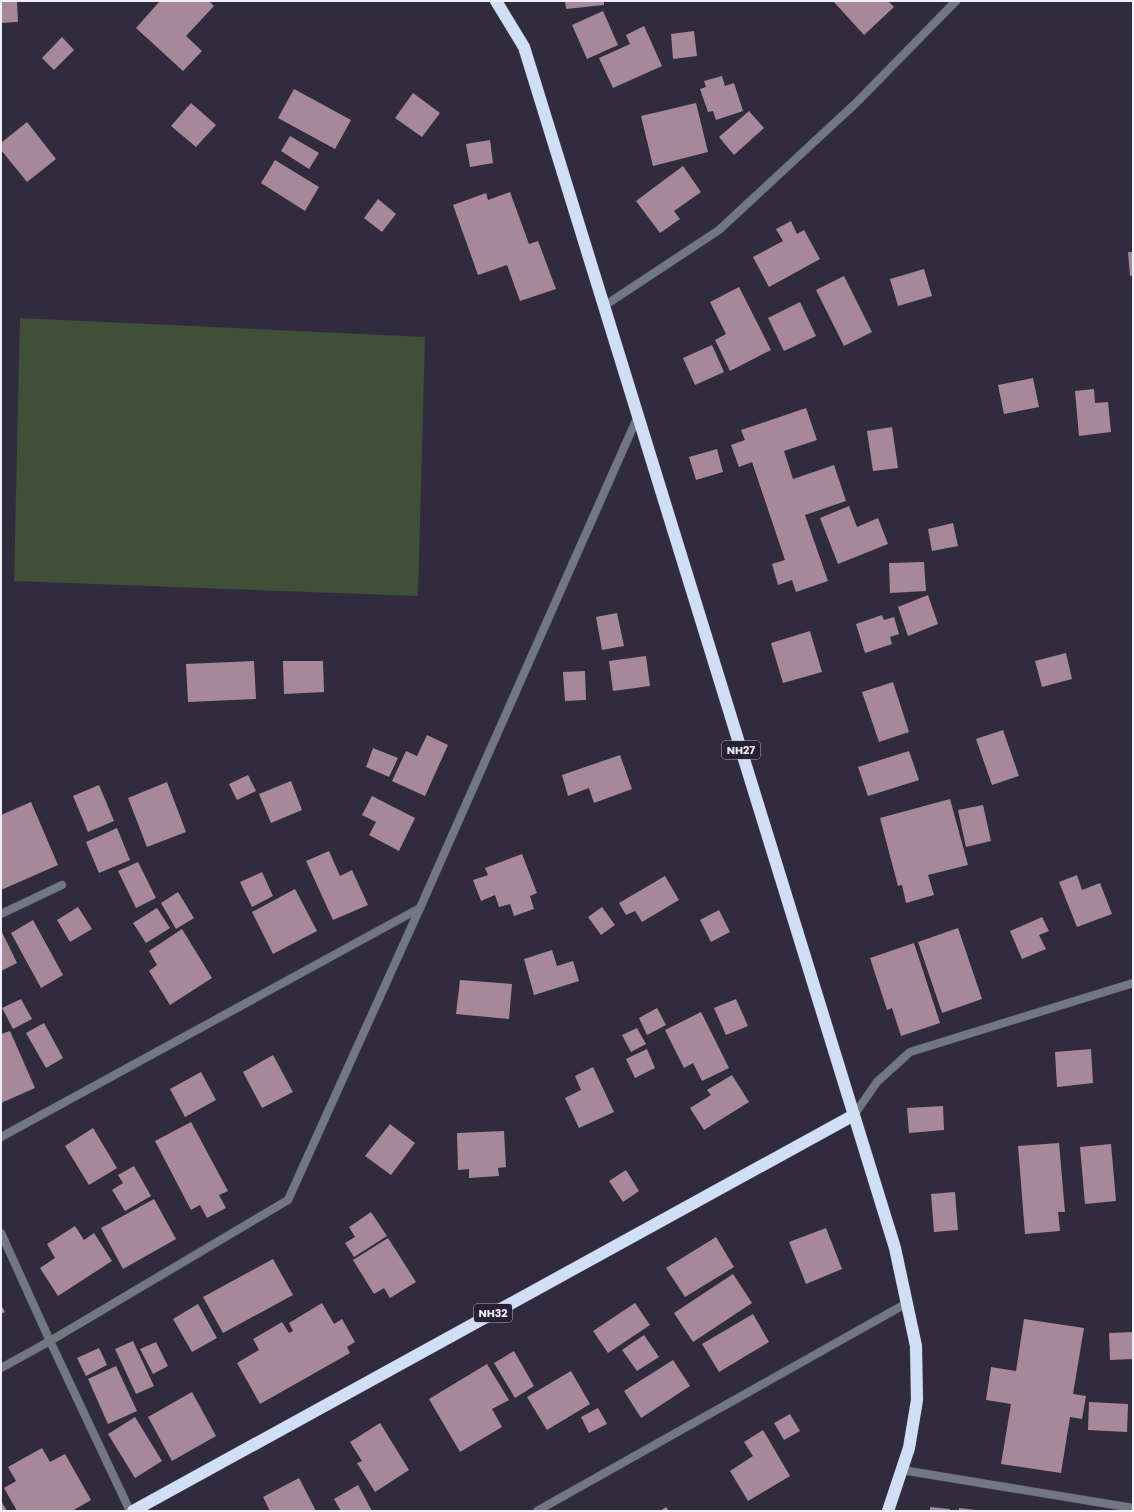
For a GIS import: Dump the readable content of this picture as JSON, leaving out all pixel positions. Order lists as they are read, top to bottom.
{
  "streets": {
    "highway": ["NH27", "NH32"]
  },
  "crossings": [
    ["NH27", "NH32"]
  ]
}
